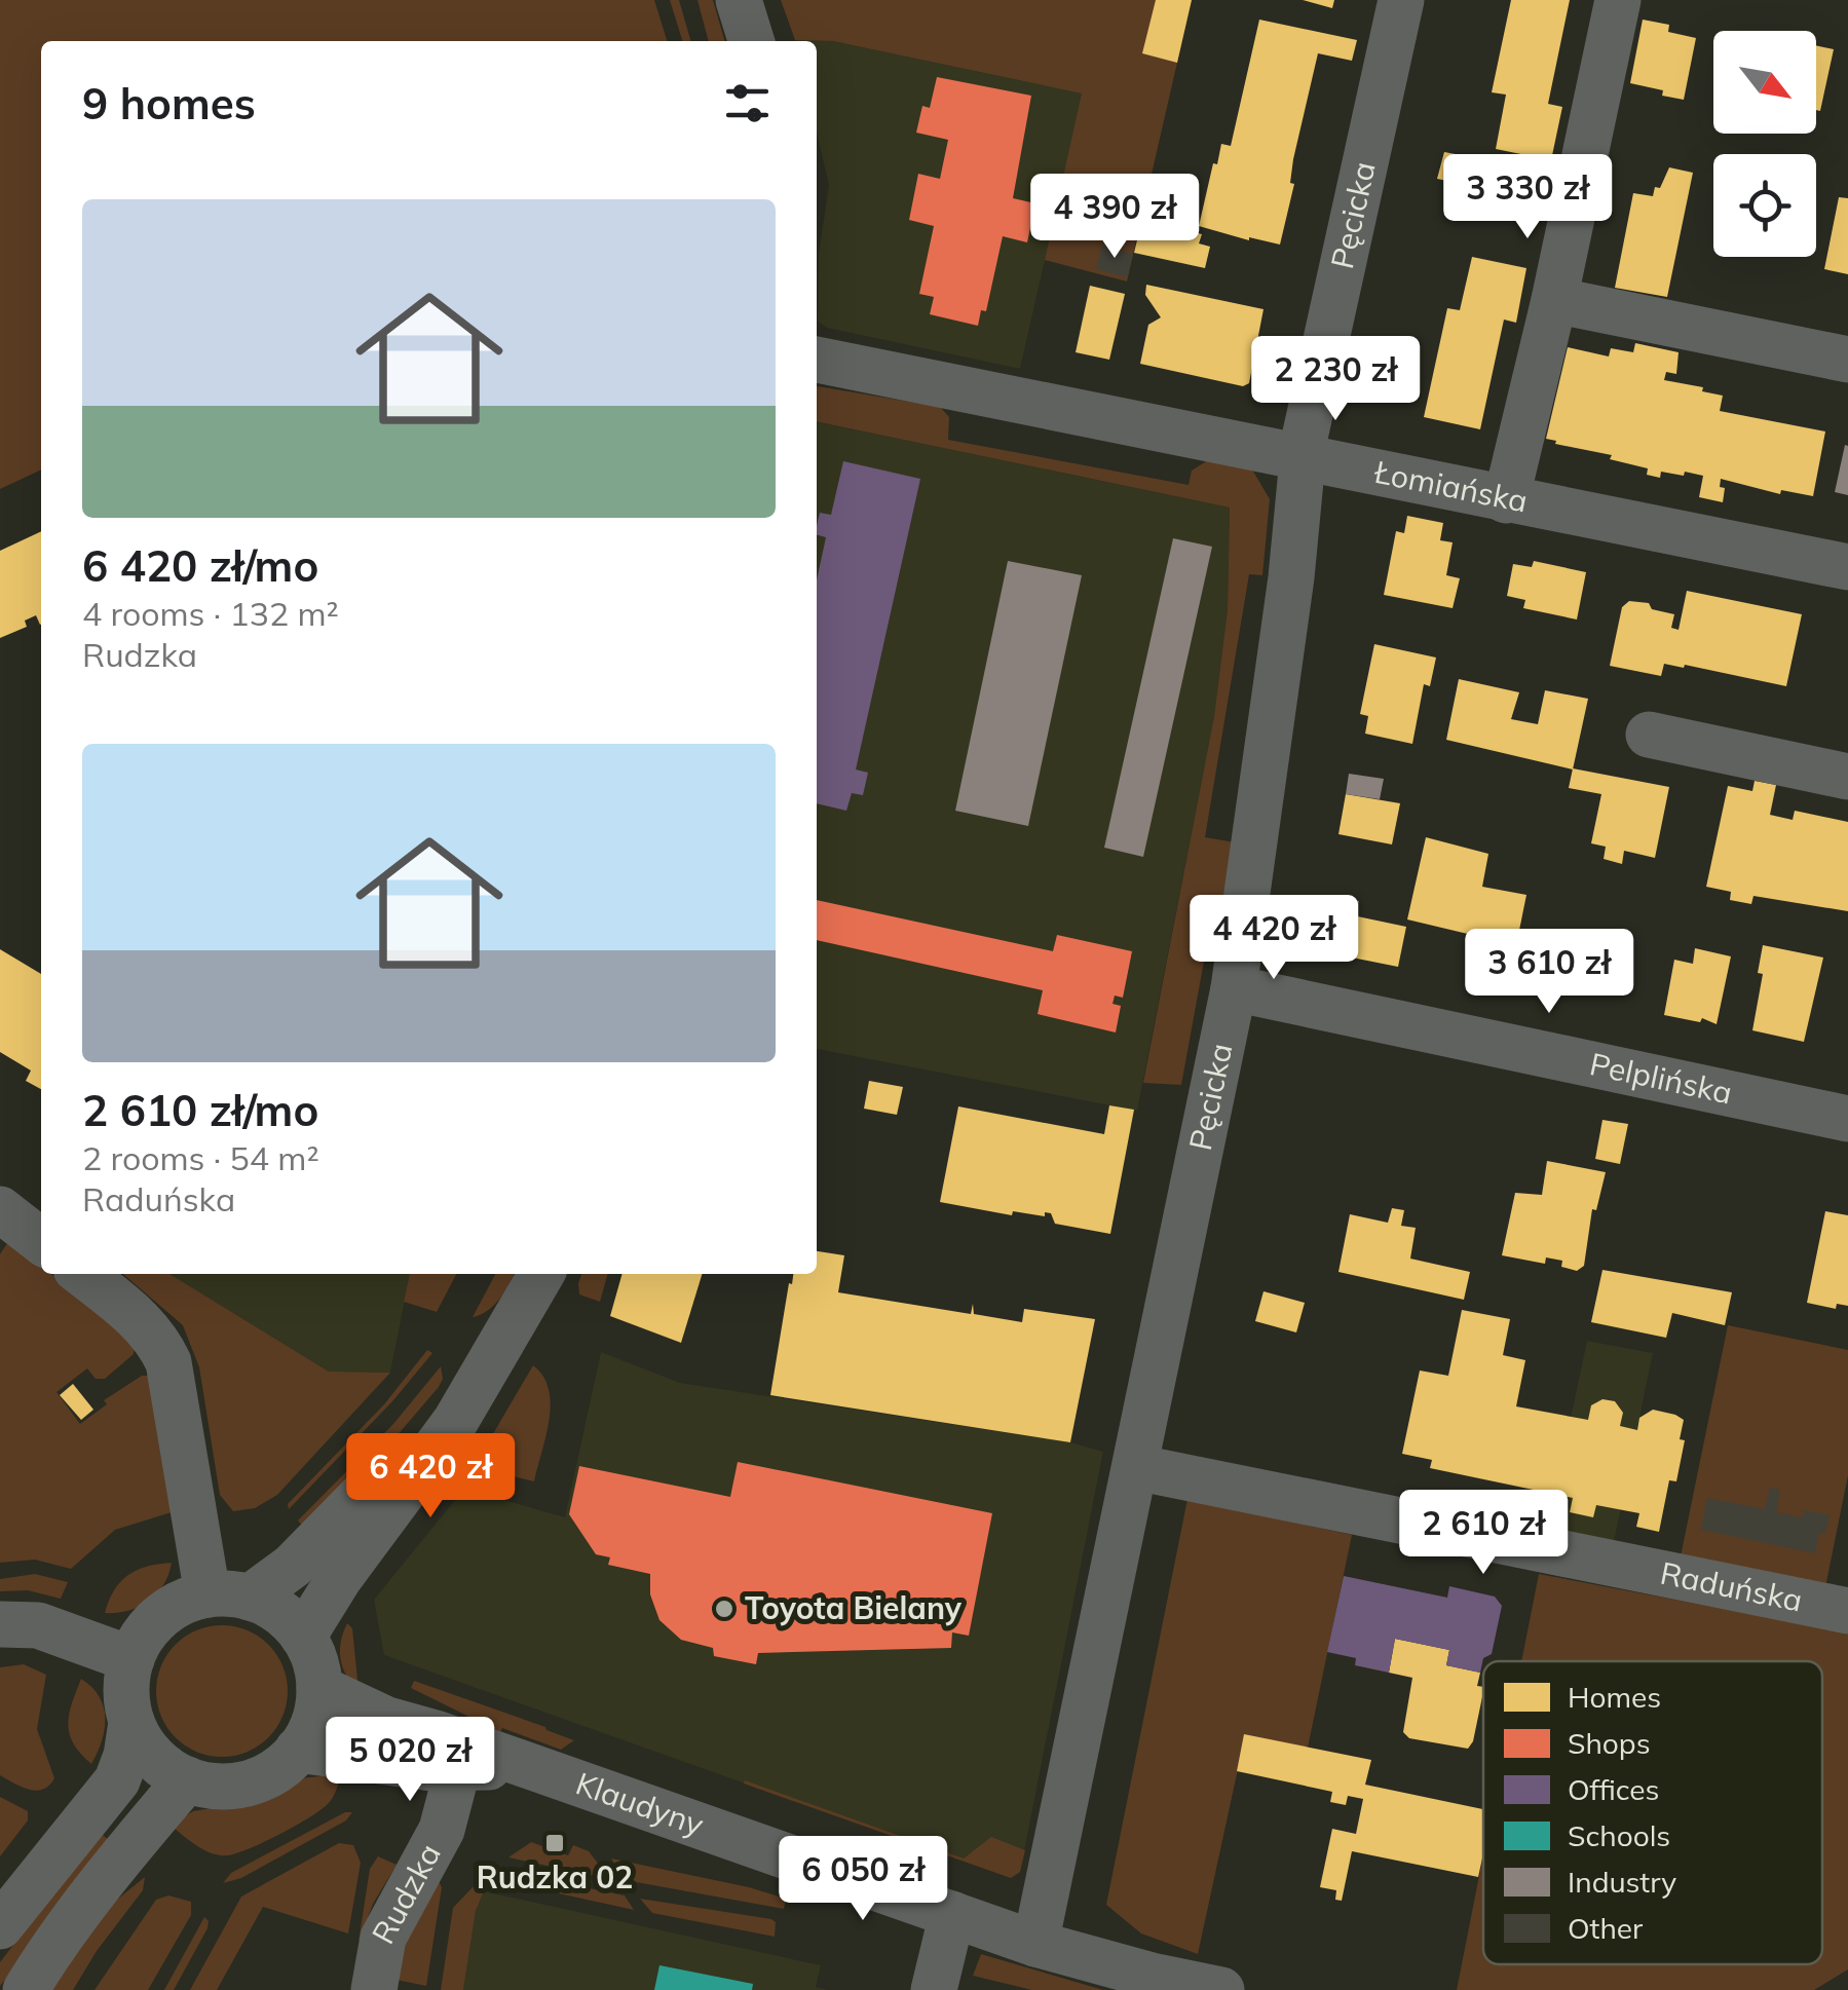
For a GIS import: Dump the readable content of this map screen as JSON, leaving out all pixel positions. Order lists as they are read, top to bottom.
{
  "streets": {
    "street": [
      "Pęcicka",
      "Łomiańska",
      "Pelplińska",
      "Raduńska",
      "Klaudyny",
      "Rudzka"
    ]
  },
  "crossings": [
    ["Pęcicka", "Łomiańska"],
    ["Pęcicka", "Pelplińska"],
    ["Pęcicka", "Raduńska"],
    ["Pęcicka", "Klaudyny"],
    ["Klaudyny", "Rudzka"]
  ],
  "places": {
    "other": ["Toyota Bielany"],
    "transit": ["Rudzka 02"]
  },
  "legend": [
    "Homes",
    "Shops",
    "Offices",
    "Schools",
    "Industry",
    "Other"
  ],
  "north": "bottom right",
  "page": {
    "heading": "9 homes",
    "price": [
      "3 330 zł",
      "4 390 zł",
      "2 230 zł",
      "4 420 zł",
      "3 610 zł",
      "6 420 zł",
      "2 610 zł",
      "5 020 zł",
      "6 050 zł"
    ],
    "list": [
      {
        "name": "6 420 zł/mo",
        "note": "4 rooms · 132 m² · Rudzka"
      },
      {
        "name": "2 610 zł/mo",
        "note": "2 rooms · 54 m² · Raduńska"
      }
    ]
  }
}
